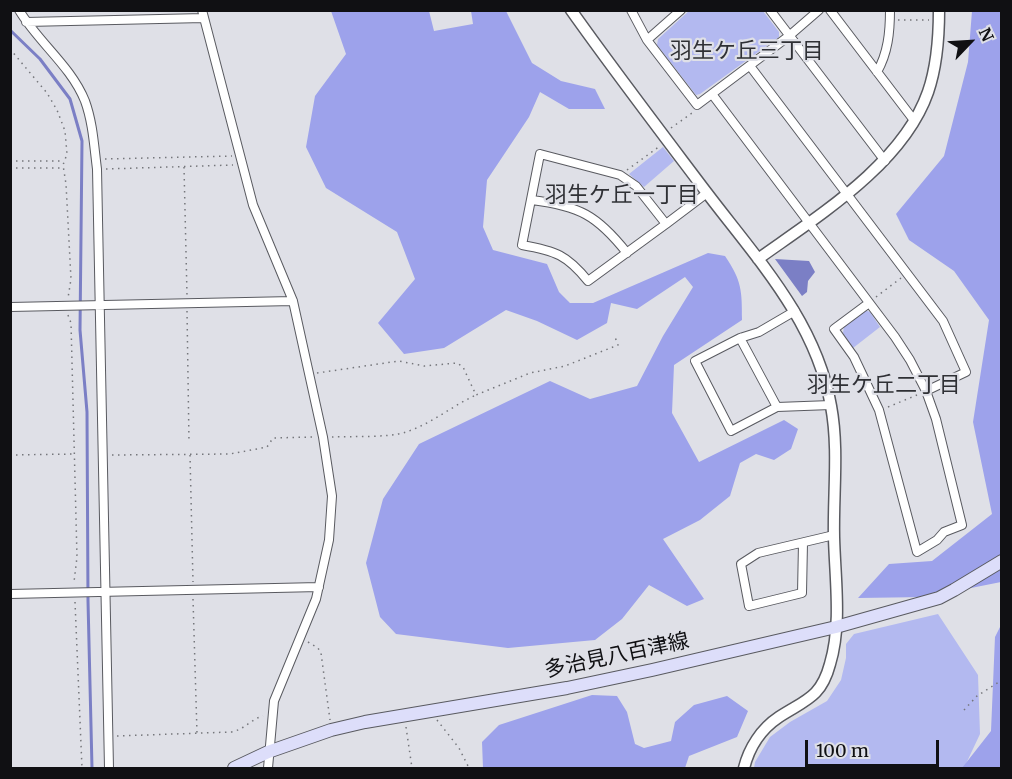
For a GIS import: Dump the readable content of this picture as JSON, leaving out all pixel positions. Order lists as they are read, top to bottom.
{
  "streets": {
    "main road": ["多治見八百津線"]
  },
  "districts": ["羽生ケ丘三丁目", "羽生ケ丘一丁目", "羽生ケ丘二丁目"],
  "scale_bar": "100 m",
  "north": "top right"
}
